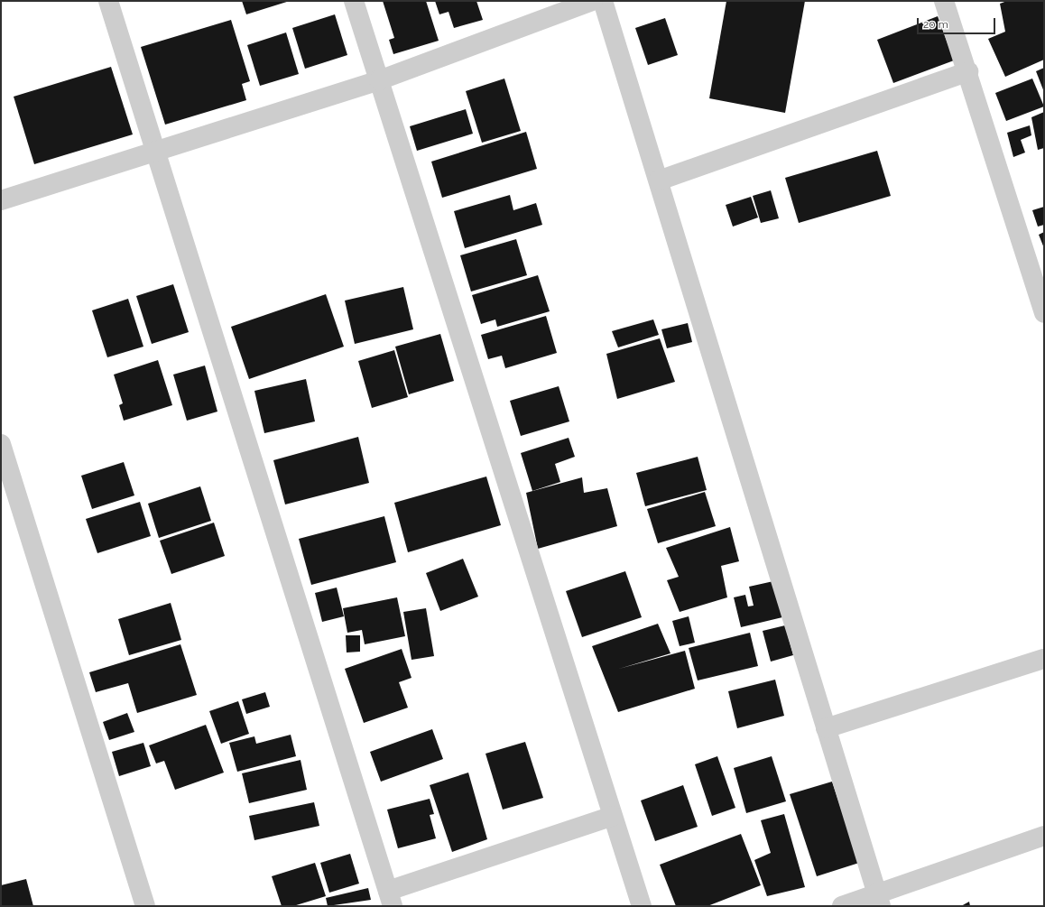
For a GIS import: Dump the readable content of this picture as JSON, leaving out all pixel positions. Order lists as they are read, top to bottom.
{
  "scale_bar": "20 m"
}
